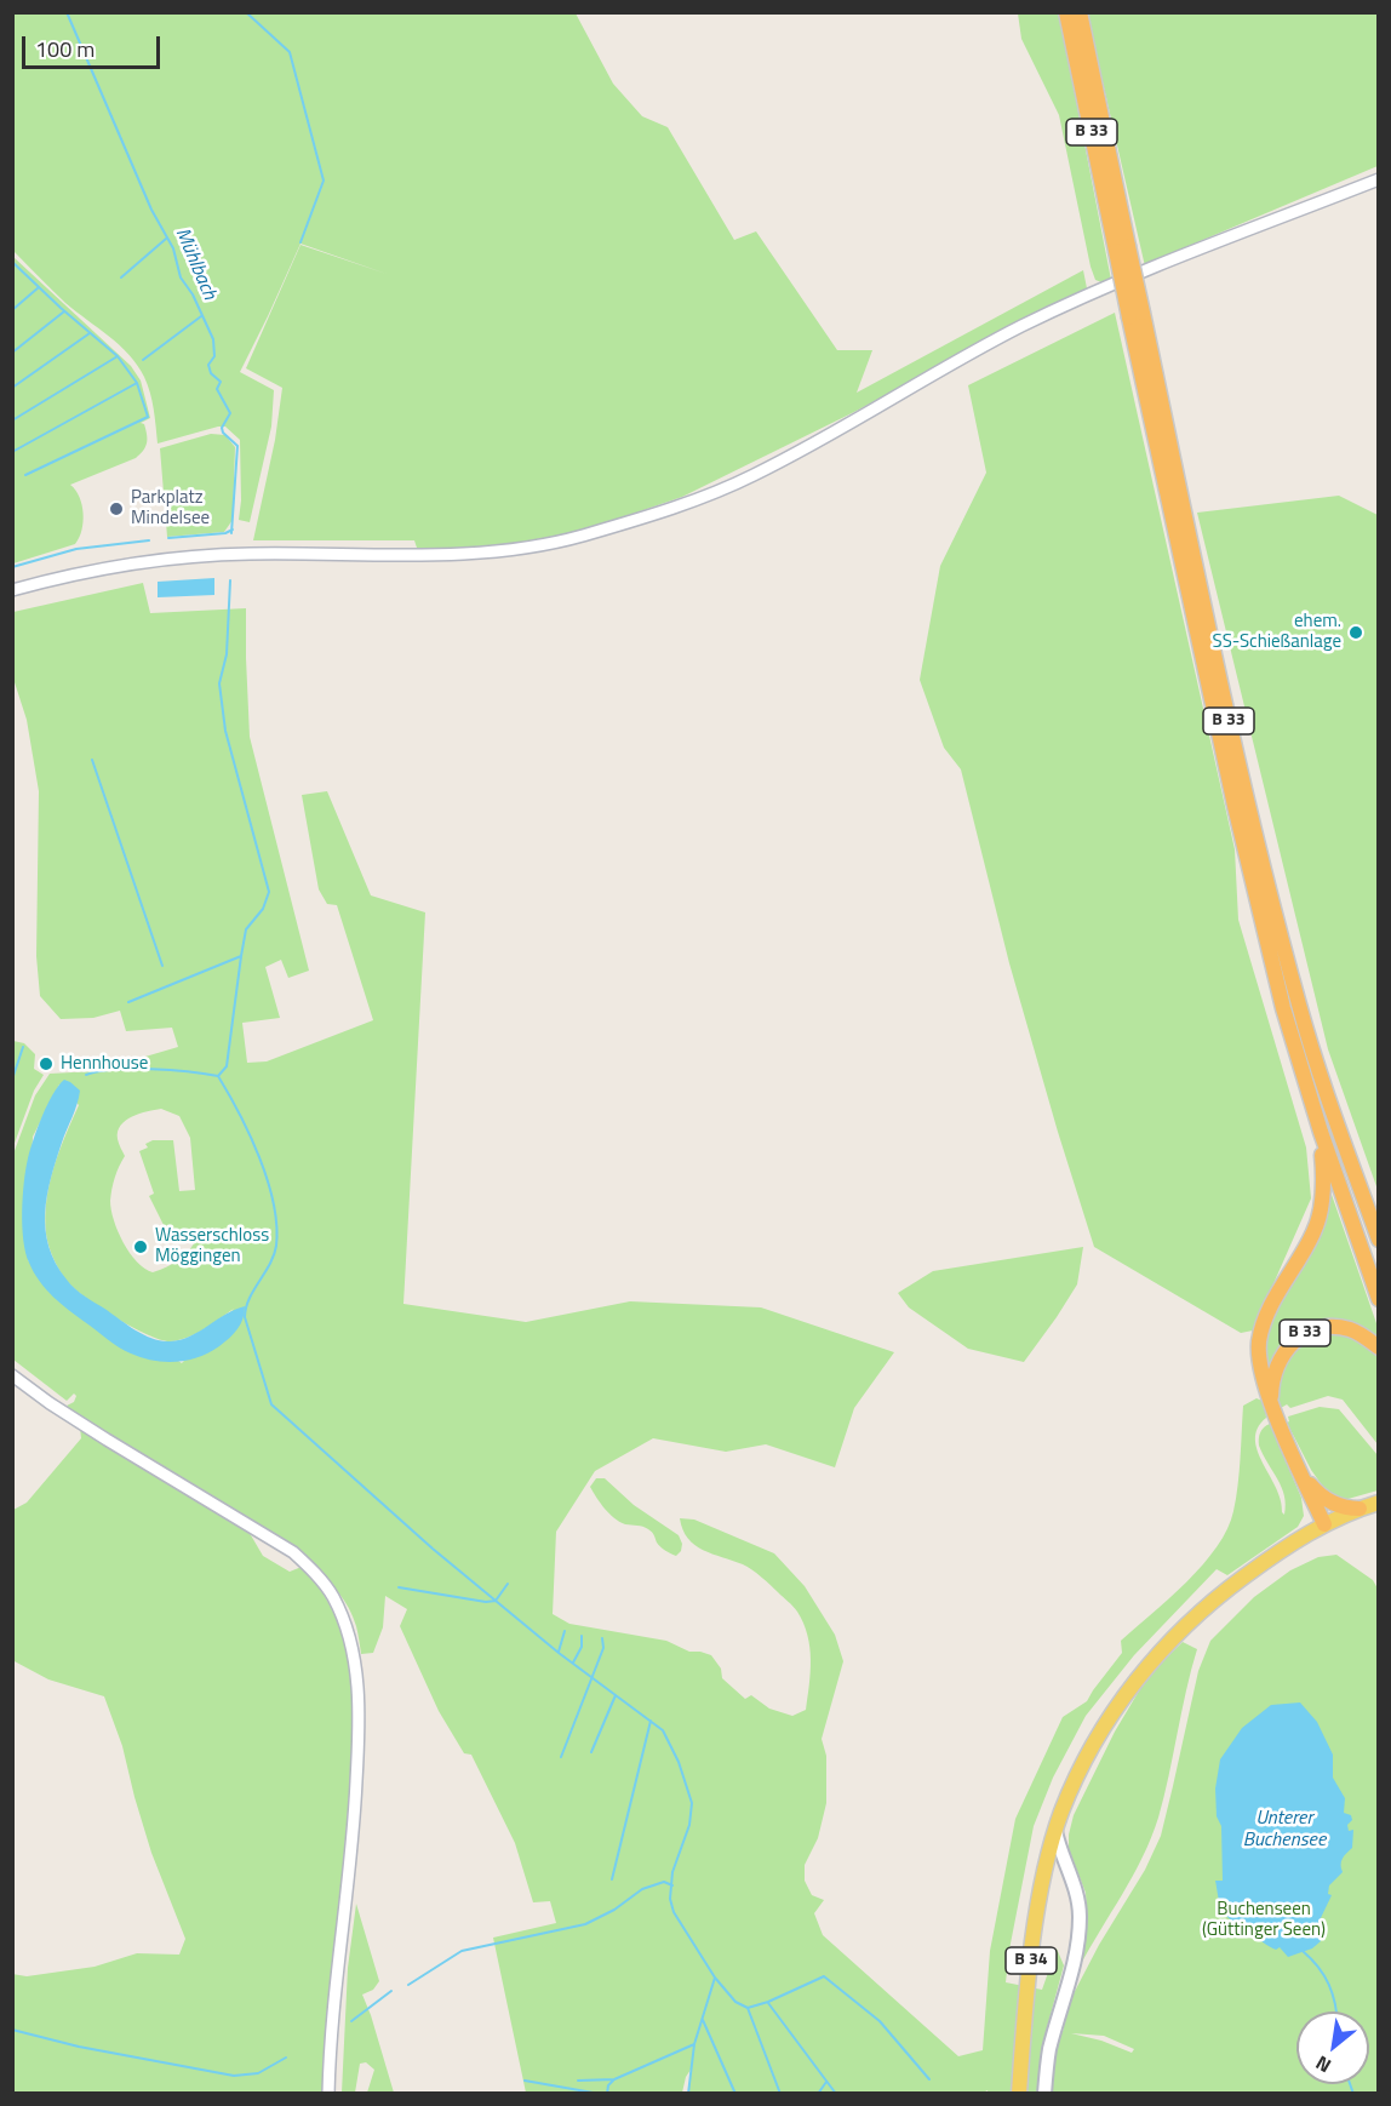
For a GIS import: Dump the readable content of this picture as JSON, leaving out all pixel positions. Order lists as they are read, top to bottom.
{
  "streets": {
    "highway": ["B 33"],
    "main road": ["B 34"]
  },
  "crossings": [
    ["B 33", "B 34"]
  ],
  "water": ["Mühlbach", "Unterer Buchensee"],
  "parks": ["Buchenseen (Güttinger Seen)"],
  "places": [
    "Parkplatz Mindelsee",
    "ehem. SS-Schießanlage",
    "Hennhouse",
    "Wasserschloss Möggingen"
  ],
  "scale_bar": "100 m",
  "north": "bottom left"
}
